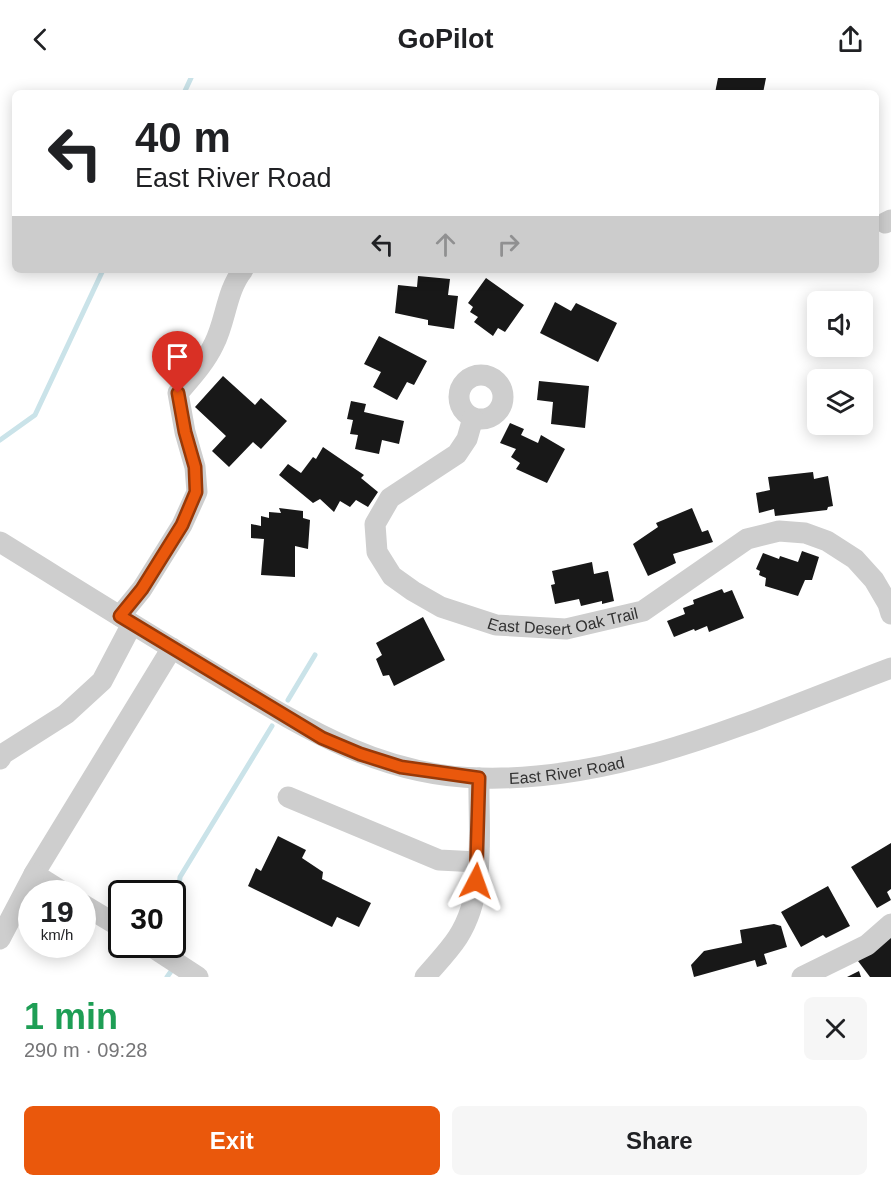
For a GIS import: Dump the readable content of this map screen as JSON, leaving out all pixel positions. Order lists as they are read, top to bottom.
{
  "streets": {
    "street": ["East Desert Oak Trail", "East River Road"]
  },
  "page": {
    "header": "GoPilot",
    "turn": ["40 m", "East River Road"],
    "speed": "19 km/h",
    "limit": "30",
    "heading": ["1 min", "290 m · 09:28"],
    "buttons": ["Exit", "Share"]
  }
}
